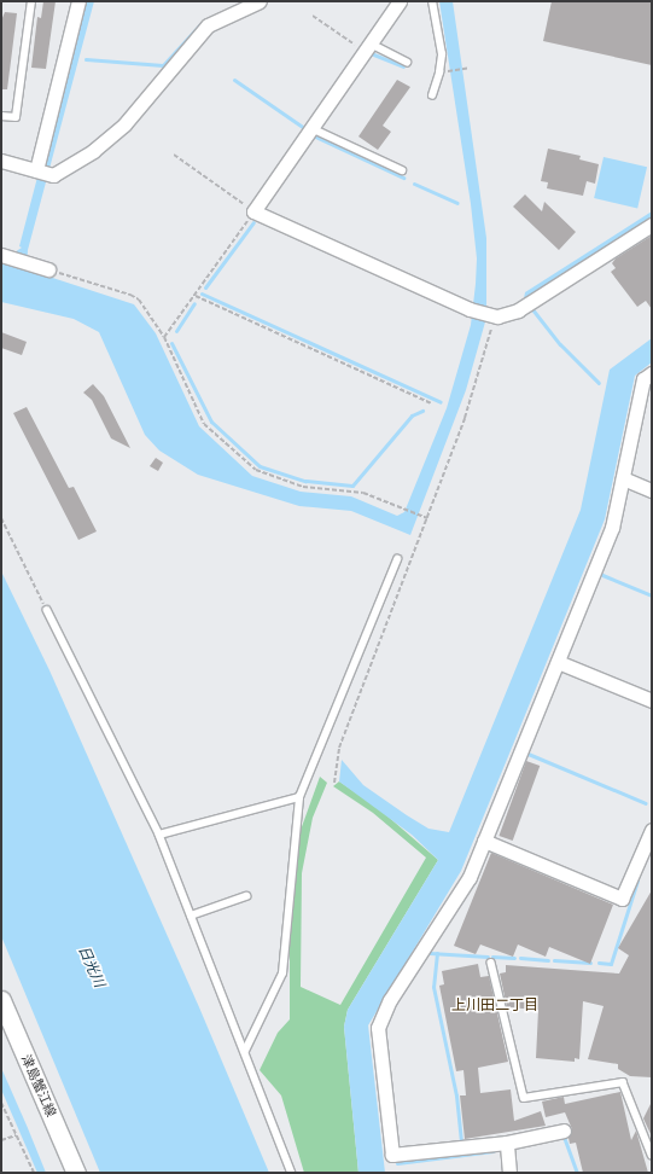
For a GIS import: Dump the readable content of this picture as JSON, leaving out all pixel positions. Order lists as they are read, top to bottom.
{
  "streets": {
    "main road": ["津島蟹江線"]
  },
  "districts": ["上川田二丁目"],
  "water": ["日光川"]
}
